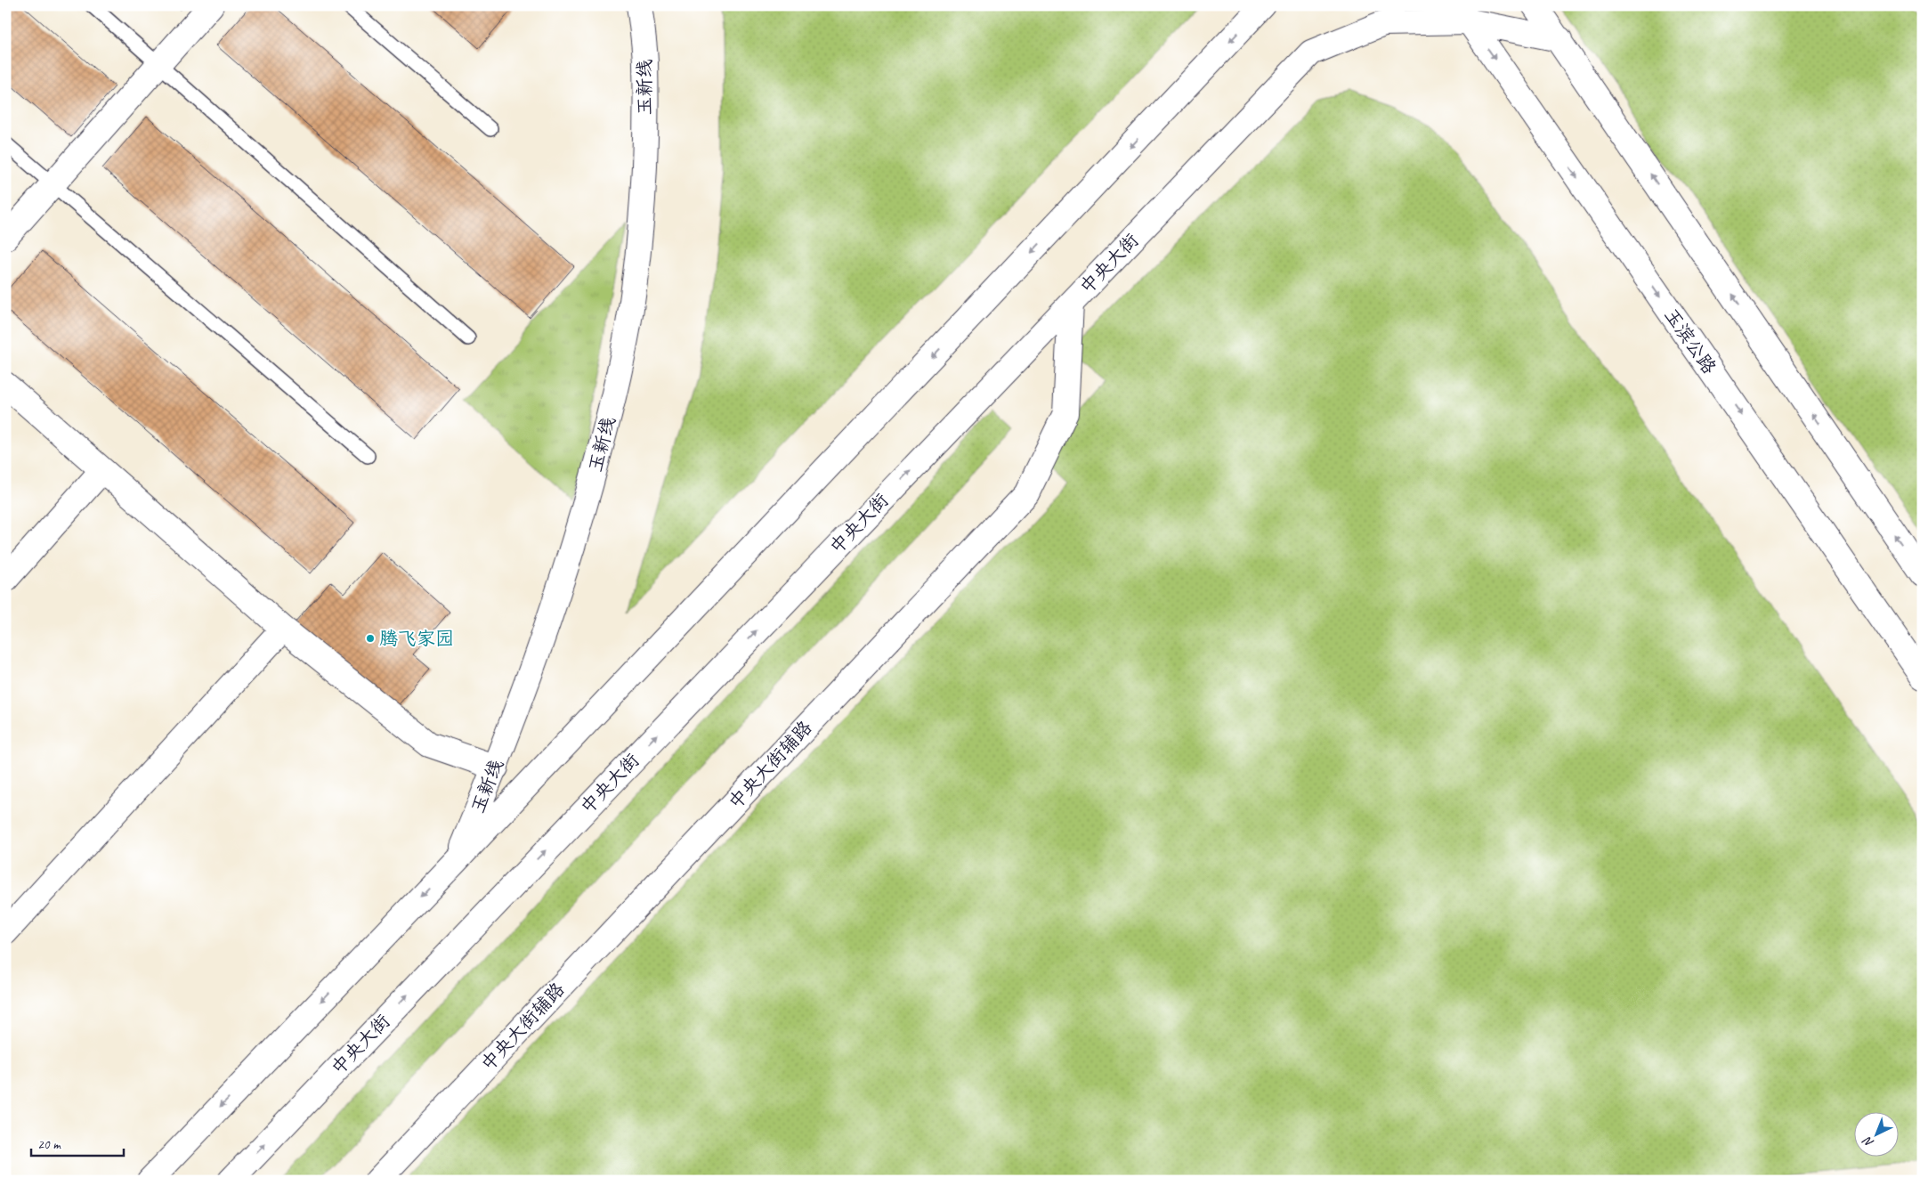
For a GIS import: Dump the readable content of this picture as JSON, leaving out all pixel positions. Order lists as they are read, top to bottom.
{
  "streets": {
    "main road": [
      "玉新线",
      "中央大街",
      "玉滨公路",
      "中央大街辅路"
    ]
  },
  "crossings": [
    ["中央大街", "玉滨公路"],
    ["中央大街", "中央大街辅路"]
  ],
  "places": ["腾飞家园"],
  "scale_bar": "20 m",
  "north": "bottom left"
}
